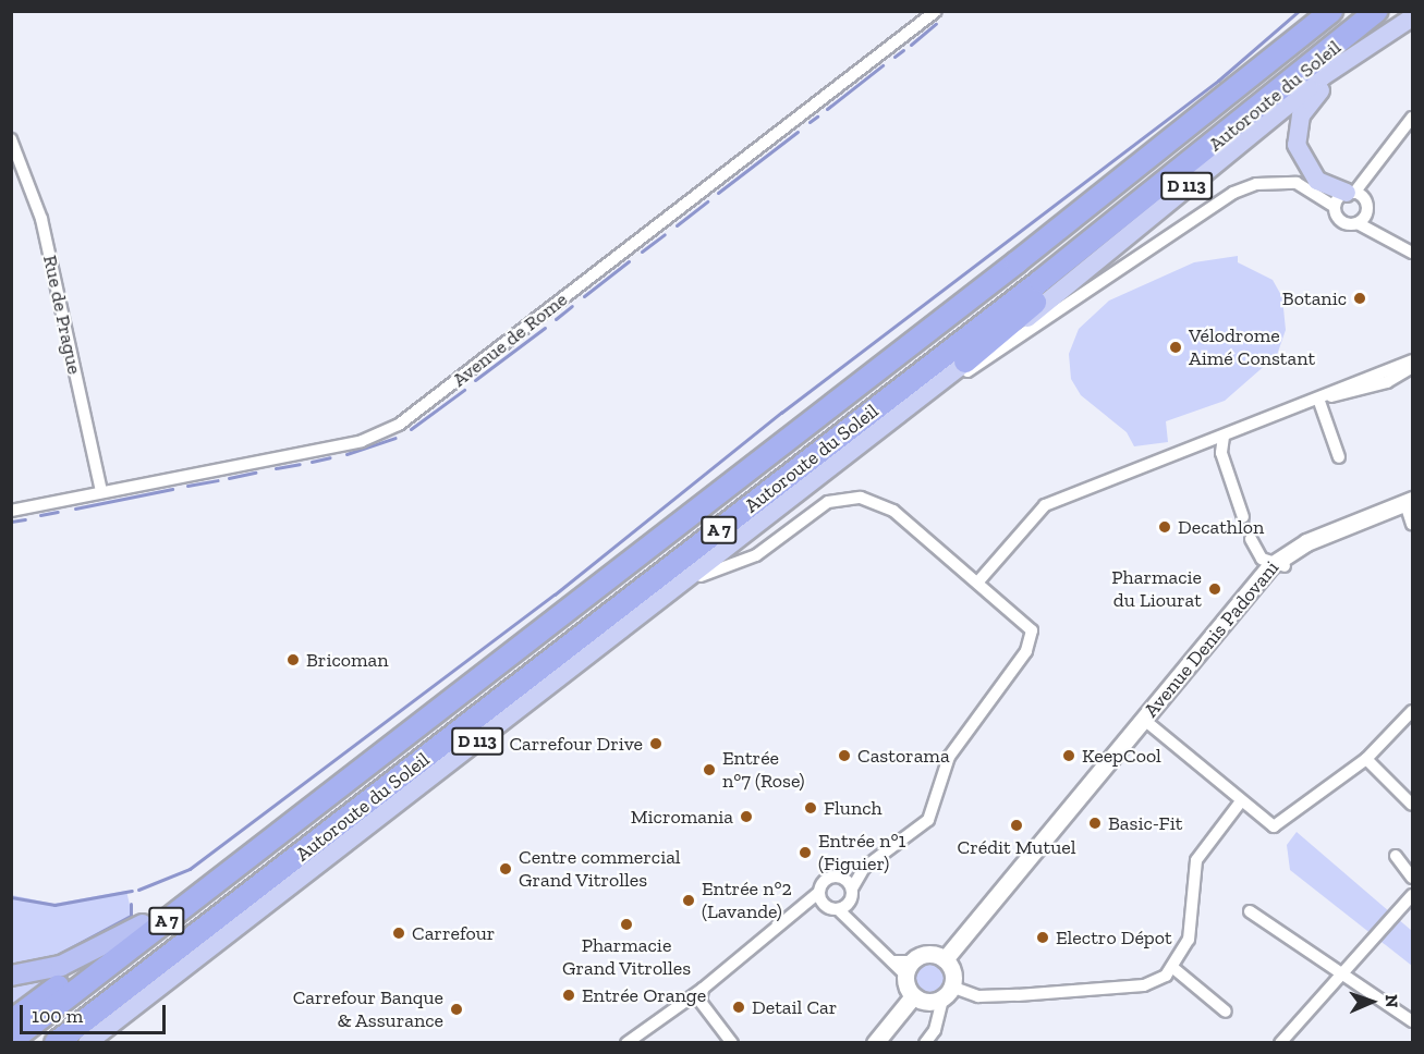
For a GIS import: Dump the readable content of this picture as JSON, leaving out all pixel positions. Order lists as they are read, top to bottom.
{
  "streets": {
    "highway": ["Autoroute du Soleil", "A 7"],
    "main road": ["D 113", "Avenue Denis Padovani"],
    "street": ["Rue de Prague", "Avenue de Rome"]
  },
  "crossings": [
    ["Rue de Prague", "Avenue de Rome"]
  ],
  "places": [
    "Botanic",
    "Vélodrome Aimé Constant",
    "Decathlon",
    "Pharmacie du Liourat",
    "Bricoman",
    "Carrefour Drive",
    "Castorama",
    "KeepCool",
    "Entrée n°7 (Rose)",
    "Flunch",
    "Micromania",
    "Basic-Fit",
    "Crédit Mutuel",
    "Entrée n°1 (Figuier)",
    "Centre commercial Grand Vitrolles",
    "Entrée n°2 (Lavande)",
    "Pharmacie Grand Vitrolles",
    "Carrefour",
    "Electro Dépot",
    "Entrée Orange",
    "Detail Car",
    "Carrefour Banque & Assurance"
  ],
  "scale_bar": "100 m",
  "north": "right"
}
